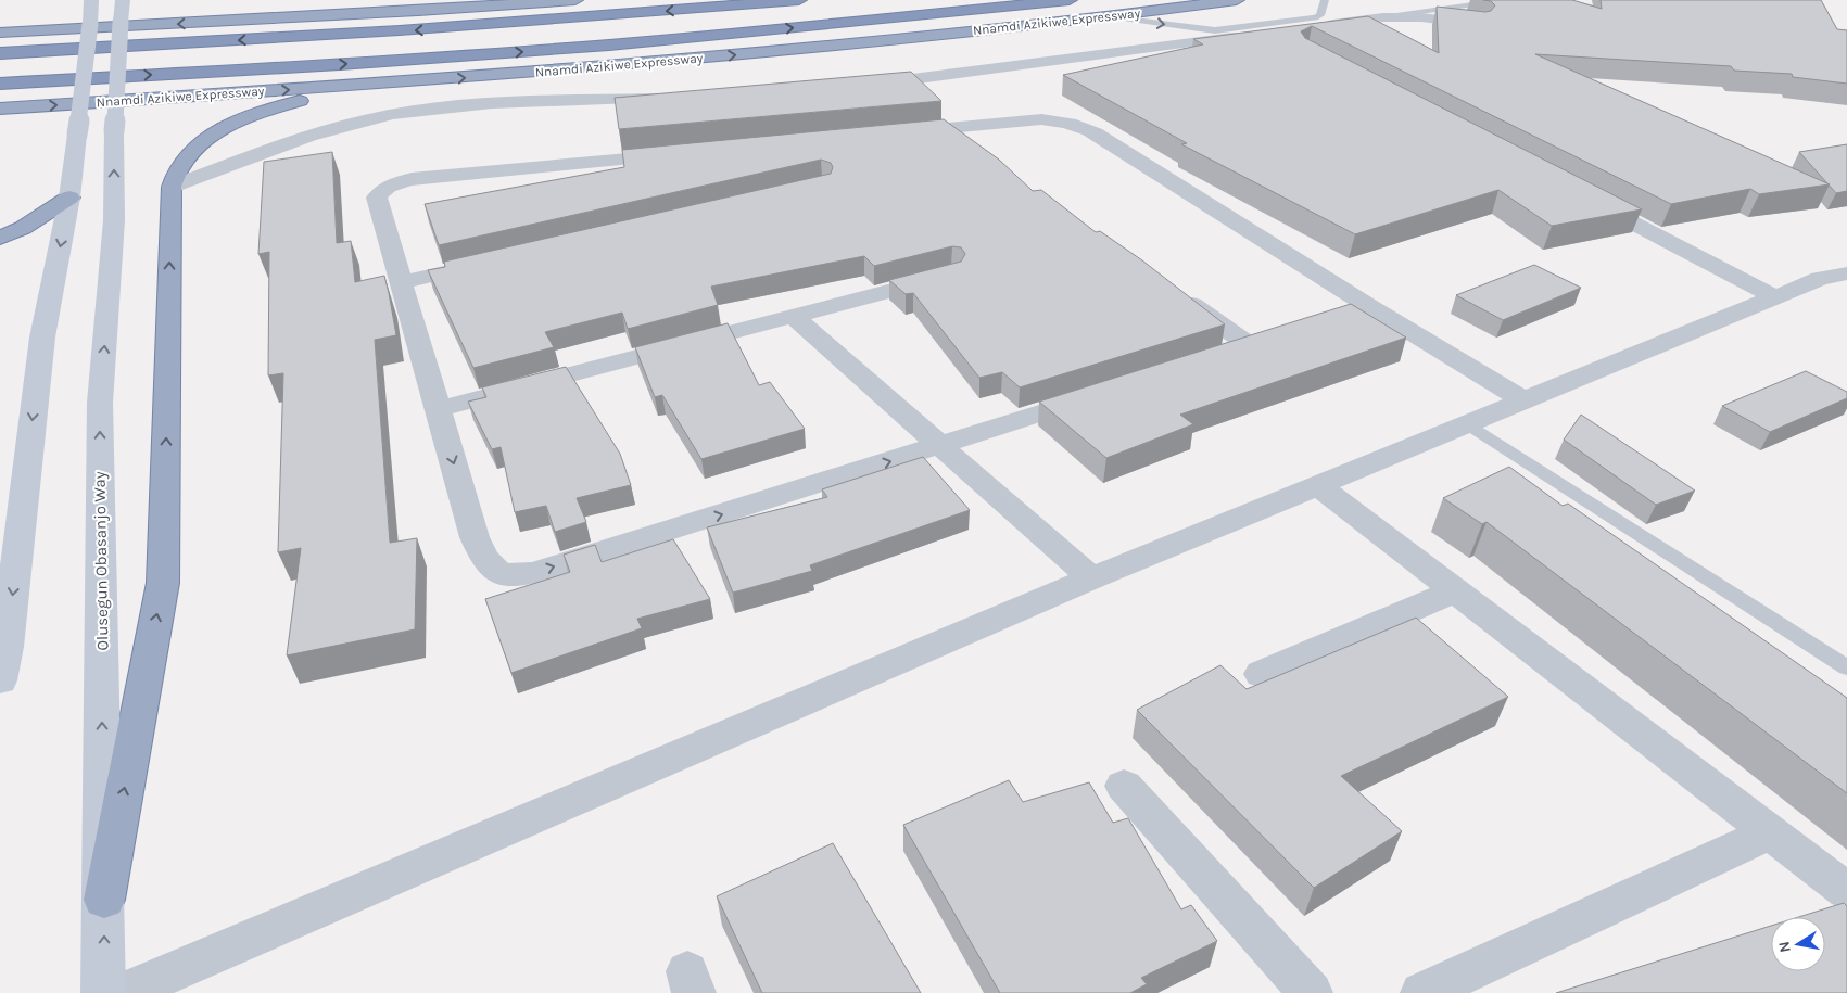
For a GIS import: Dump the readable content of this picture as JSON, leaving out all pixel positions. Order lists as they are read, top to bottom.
{
  "streets": {
    "highway": ["Nnamdi Azikiwe Expressway"],
    "main road": ["Olusegun Obasanjo Way"]
  },
  "north": "left"
}
